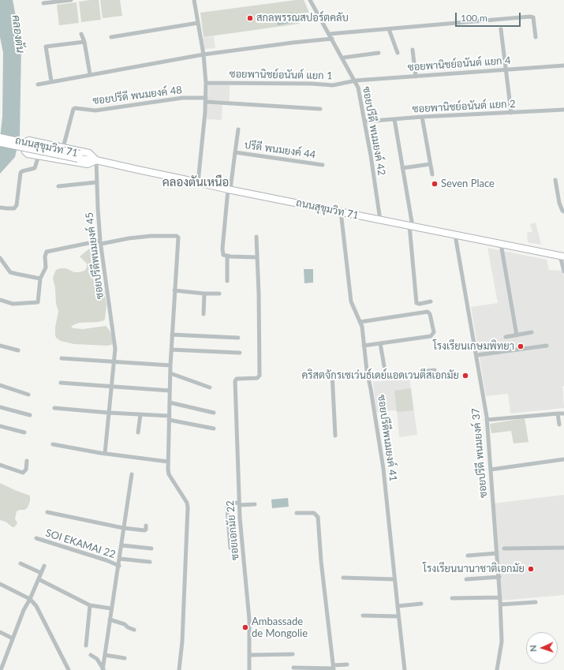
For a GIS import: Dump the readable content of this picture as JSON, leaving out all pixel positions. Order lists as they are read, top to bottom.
{
  "streets": {
    "main road": ["ถนนสุขุมวิท 71"],
    "street": [
      "ซอยพานิชย์อนันต์ แยก 4",
      "ซอยพานิชย์อนันต์ แยก 1",
      "ซอยปรีดี พนมยงค์ 48",
      "ซอยพานิชย์อนันต์ แยก 2",
      "ซอยปรีดี พนมยงค์ 42",
      "ปรีดี พนมยงค์ 44",
      "ซอยปรีดีพนมยงค์ 45",
      "ซอยปรีดีพนมยงค์ 41",
      "ซอยปรีดี พนมยงค์ 37",
      "ซอยเอกมัย 22",
      "SOI EKAMAI 22"
    ]
  },
  "crossings": [
    ["ซอยพานิชย์อนันต์ แยก 4", "ซอยพานิชย์อนันต์ แยก 1"],
    ["ซอยพานิชย์อนันต์ แยก 4", "ซอยปรีดี พนมยงค์ 42"],
    ["ซอยพานิชย์อนันต์ แยก 1", "ซอยปรีดี พนมยงค์ 42"],
    ["ซอยพานิชย์อนันต์ แยก 2", "ซอยปรีดี พนมยงค์ 42"],
    ["ซอยปรีดี พนมยงค์ 42", "ถนนสุขุมวิท 71"],
    ["ถนนสุขุมวิท 71", "ปรีดี พนมยงค์ 44"],
    ["ถนนสุขุมวิท 71", "ซอยปรีดีพนมยงค์ 45"],
    ["ถนนสุขุมวิท 71", "ซอยปรีดีพนมยงค์ 41"],
    ["ถนนสุขุมวิท 71", "ซอยปรีดี พนมยงค์ 37"]
  ],
  "districts": ["คลองตันเหนือ"],
  "water": ["คลองตัน"],
  "places": [
    "สกลพรรณสปอร์ตคลับ",
    "Seven Place",
    "โรงเรียนเกษมพิทยา",
    "คริสตจักรเซเว่นธ์เดย์แอดเวนตีสเอกมัย",
    "โรงเรียนนานาชาติเอกมัย",
    "Ambassade de Mongolie"
  ],
  "scale_bar": "100 m",
  "north": "left"
}
